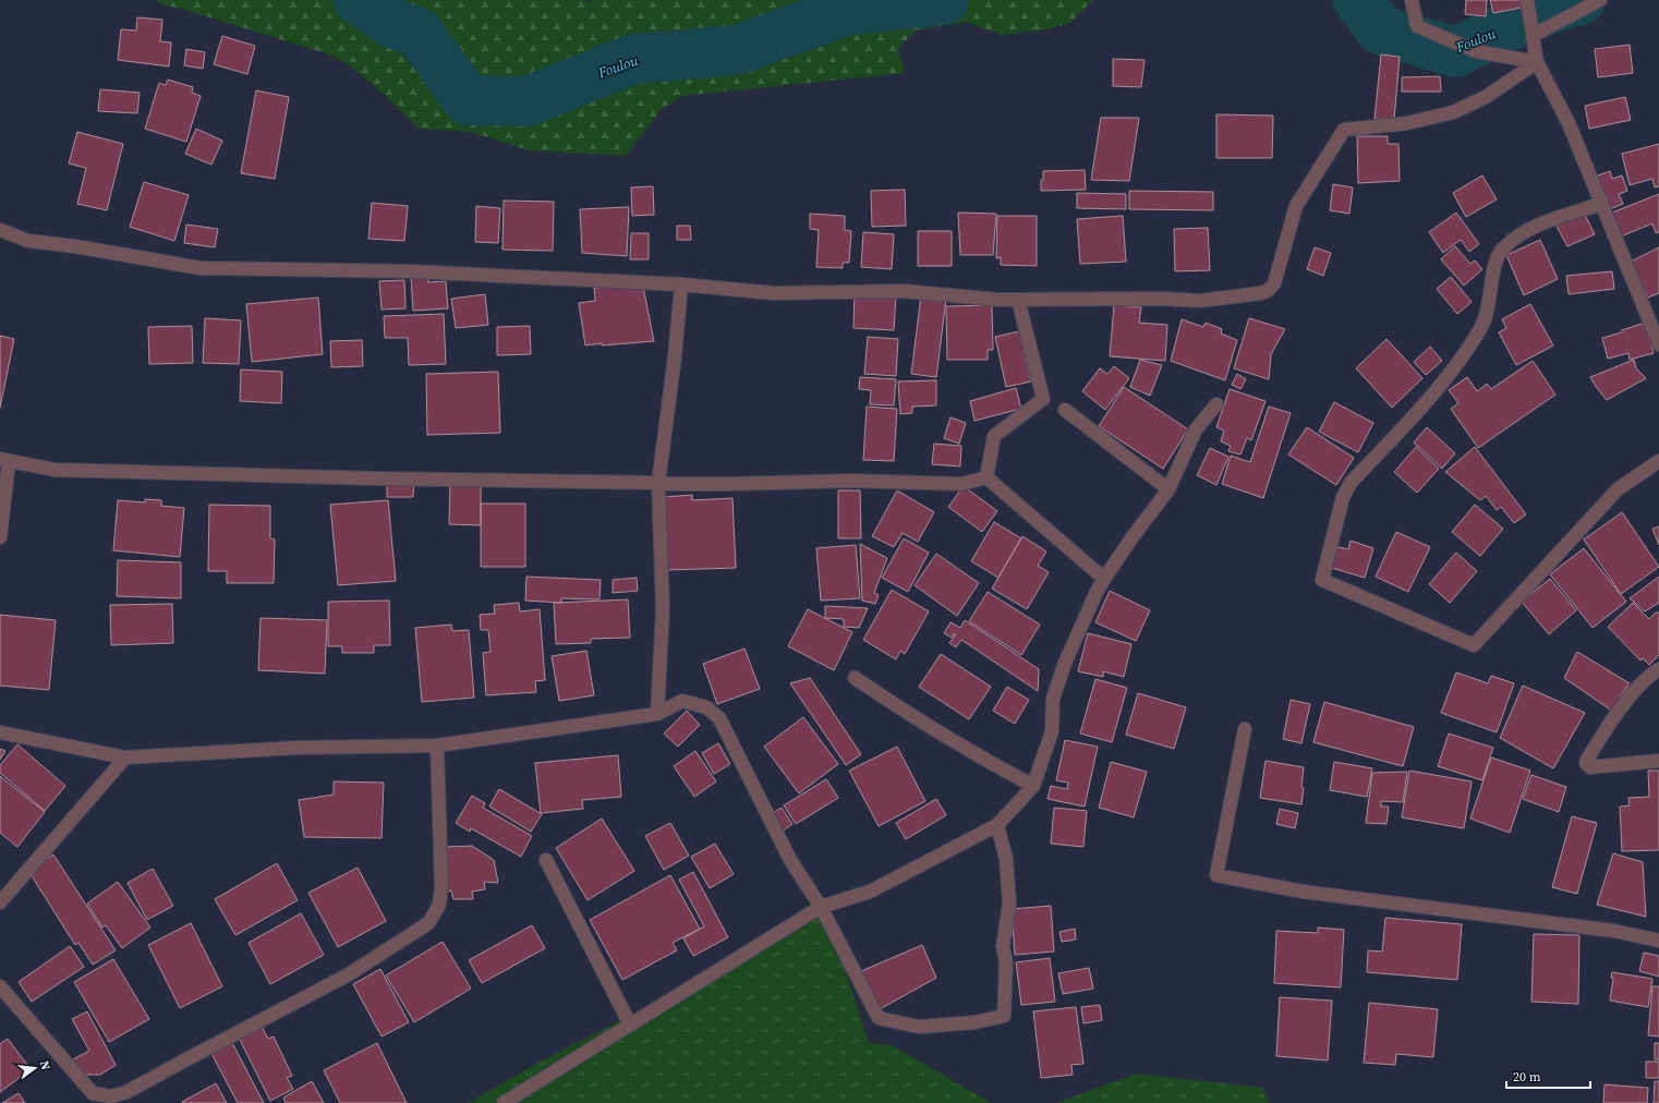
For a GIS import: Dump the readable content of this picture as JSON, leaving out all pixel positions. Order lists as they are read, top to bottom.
{
  "water": ["Foulou"],
  "scale_bar": "20 m",
  "north": "right"
}
